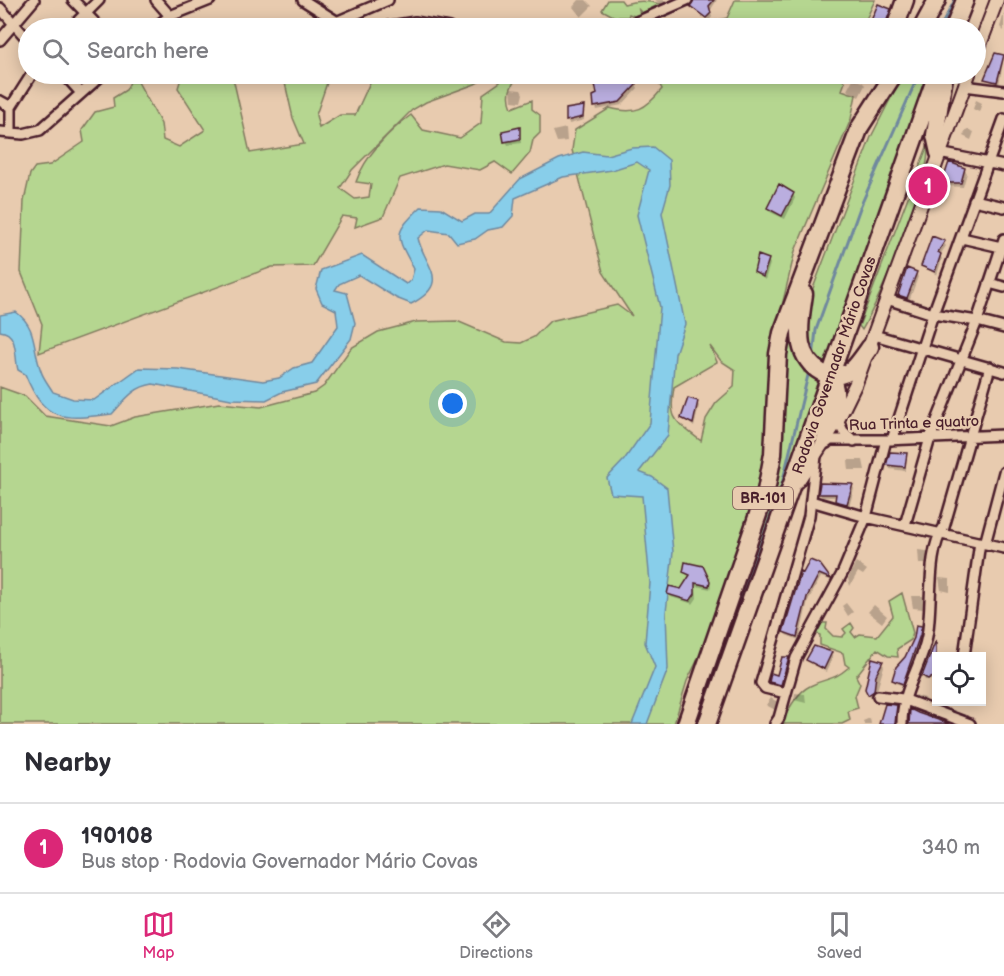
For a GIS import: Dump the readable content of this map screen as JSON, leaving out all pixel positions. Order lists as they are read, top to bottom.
{
  "streets": {
    "highway": ["Rodovia Governador Mário Covas", "BR-101"],
    "street": ["Rua Trinta e quatro"]
  },
  "page": {
    "search": "Search here",
    "pins": "1",
    "heading": "Nearby",
    "list": [
      {
        "mark": "1",
        "name": "190108",
        "note": "Bus stop · Rodovia Governador Mário Covas",
        "value": "340 m"
      }
    ],
    "nav": ["Map", "Directions", "Saved"]
  }
}
